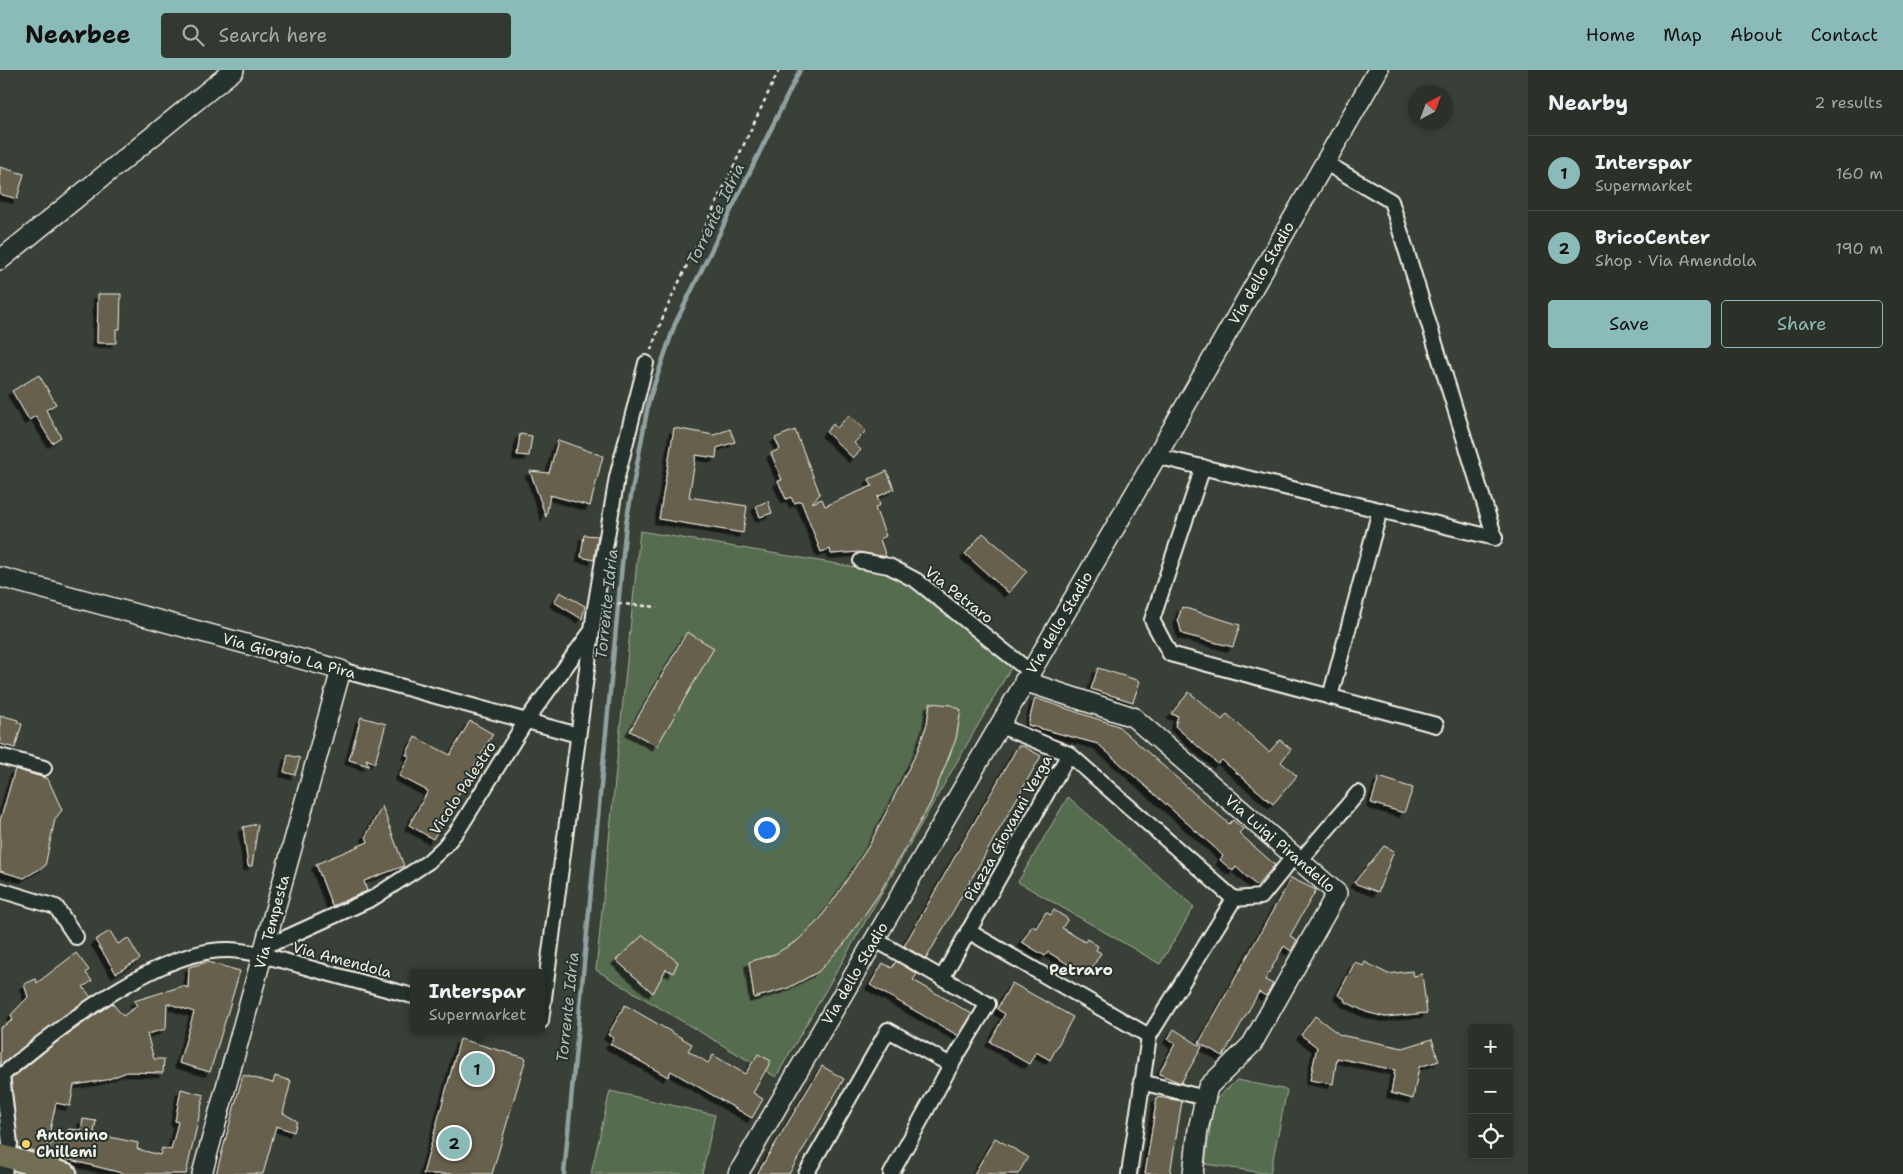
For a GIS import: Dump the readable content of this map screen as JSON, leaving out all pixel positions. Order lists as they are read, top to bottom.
{
  "streets": {
    "street": [
      "Via dello Stadio",
      "Via Petraro",
      "Via Giorgio La Pira",
      "Vicolo Palestro",
      "Piazza Giovanni Verga",
      "Via Luigi Pirandello",
      "Via Tempesta",
      "Via Amendola"
    ]
  },
  "crossings": [
    ["Via dello Stadio", "Via Petraro"],
    ["Via dello Stadio", "Via Luigi Pirandello"],
    ["Via Petraro", "Via Luigi Pirandello"],
    ["Via Giorgio La Pira", "Vicolo Palestro"],
    ["Via Giorgio La Pira", "Via Tempesta"],
    ["Vicolo Palestro", "Via Tempesta"],
    ["Vicolo Palestro", "Via Amendola"],
    ["Via Tempesta", "Via Amendola"]
  ],
  "districts": ["Petraro"],
  "water": ["Torrente Idria"],
  "places": ["Antonino Chillemi"],
  "north": "top right",
  "page": {
    "header": "Nearbee",
    "search": "Search here",
    "nav": [
      "Home",
      "Map",
      "About",
      "Contact"
    ],
    "heading": ["Nearby", "2 results"],
    "list": [
      {
        "mark": "1",
        "name": "Interspar",
        "note": "Supermarket",
        "value": "160 m"
      },
      {
        "mark": "2",
        "name": "BricoCenter",
        "note": "Shop · Via Amendola",
        "value": "190 m"
      }
    ],
    "buttons": ["Save", "Share"],
    "popup": ["Interspar", "Supermarket"],
    "map_buttons": ["+", "−"],
    "pins": ["1", "2"]
  }
}
